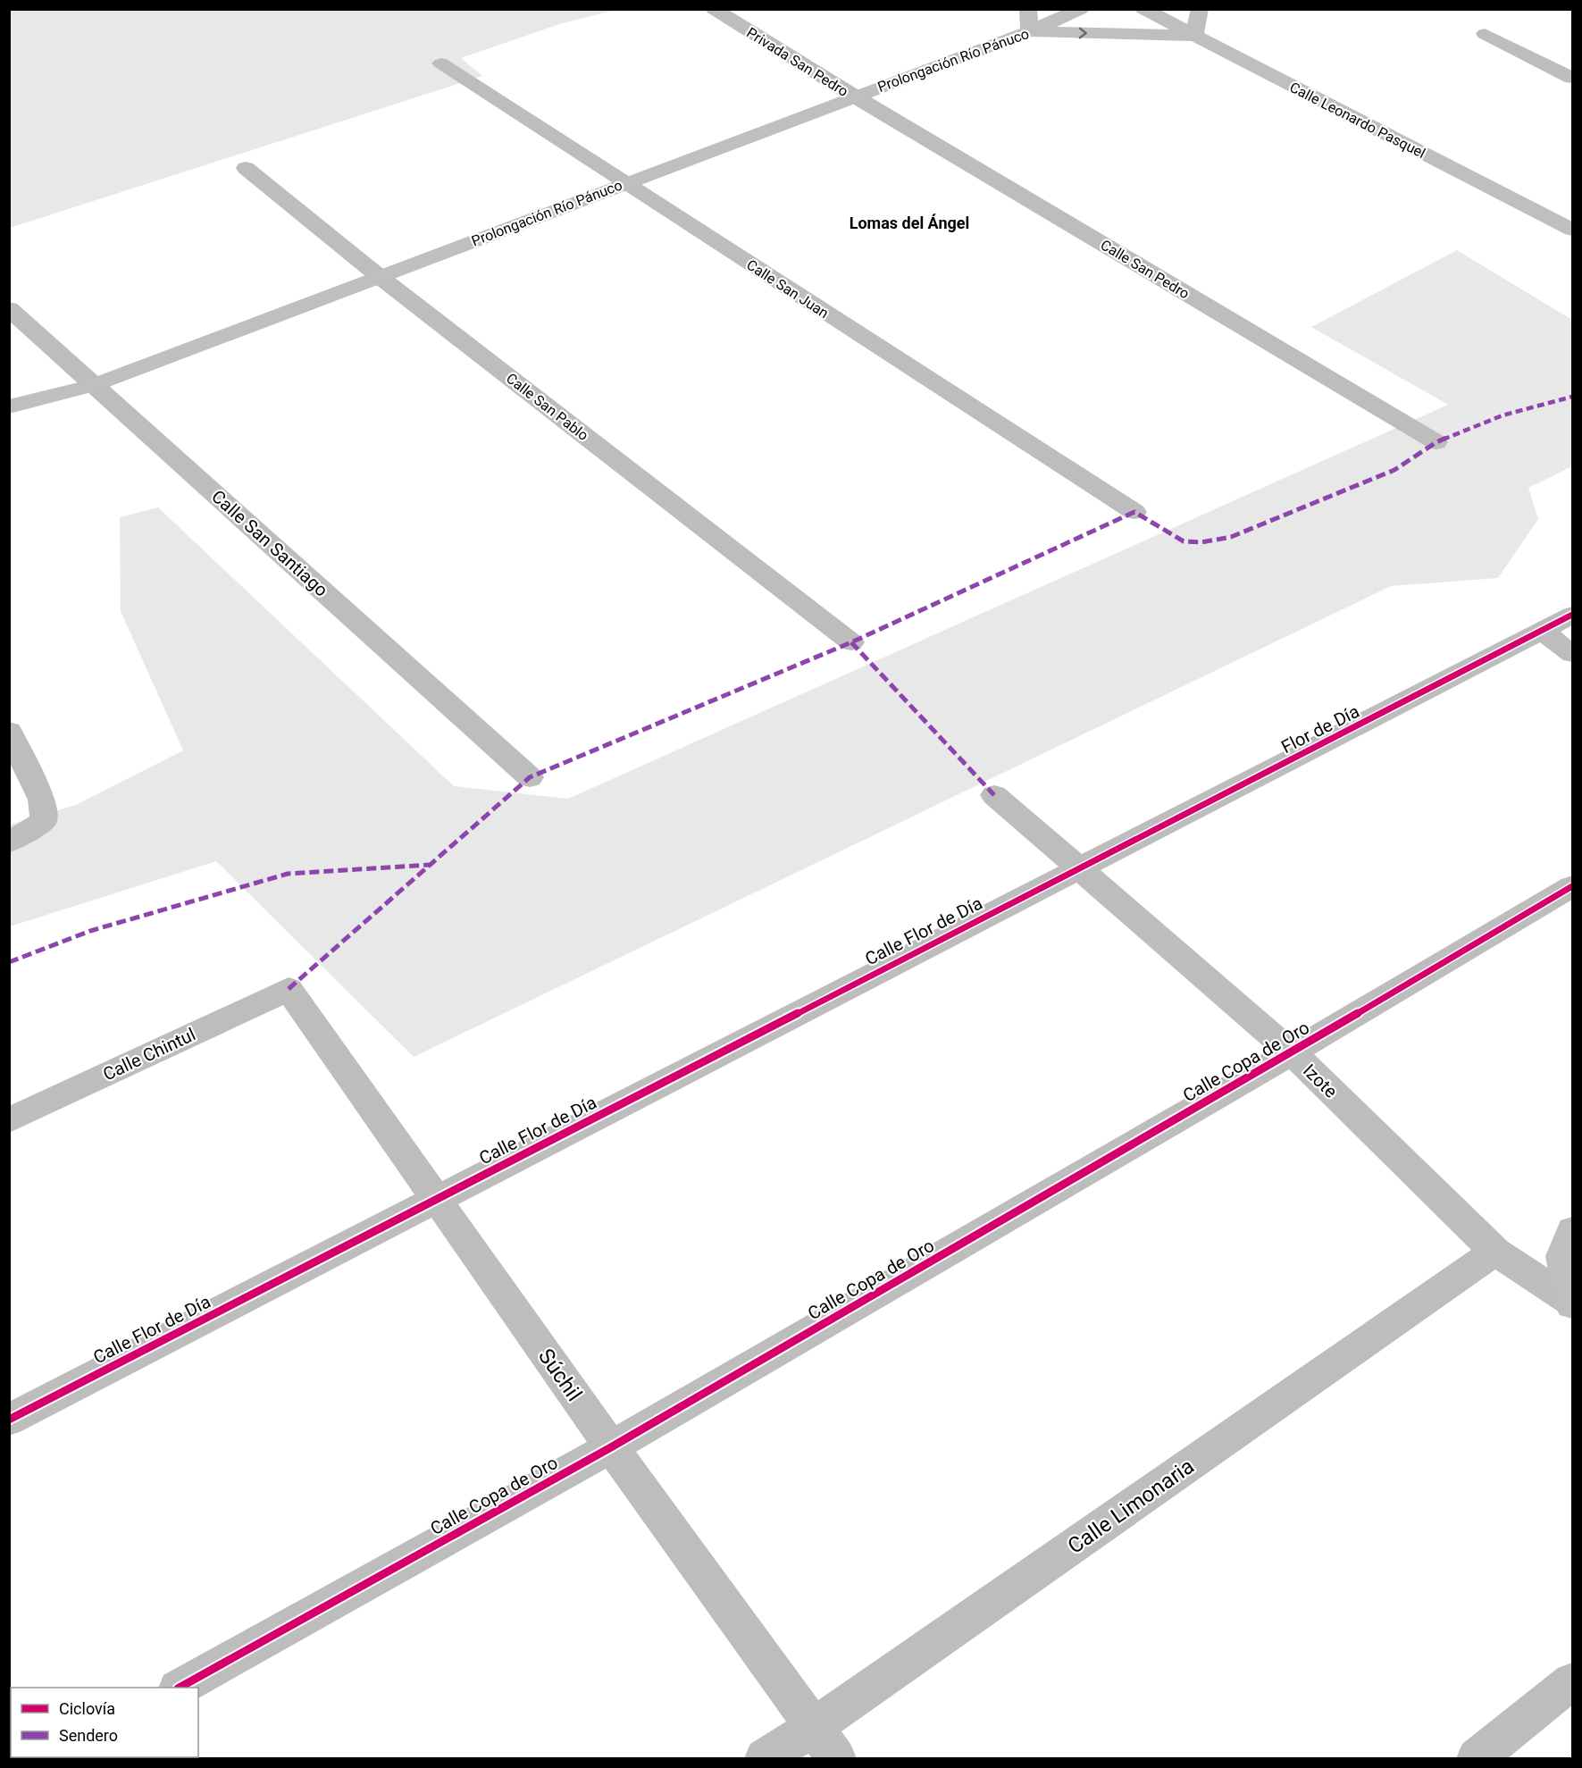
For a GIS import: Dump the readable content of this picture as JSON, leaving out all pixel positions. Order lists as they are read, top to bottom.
{
  "streets": {
    "street": [
      "Prolongación Río Pánuco",
      "Privada San Pedro",
      "Calle Leonardo Pasquel",
      "Calle San Pedro",
      "Calle San Juan",
      "Calle San Pablo",
      "Calle San Santiago",
      "Flor de Día",
      "Calle Flor de Día",
      "Calle Chintul",
      "Calle Copa de Oro",
      "Izote",
      "Súchil",
      "Calle Limonaria"
    ]
  },
  "crossings": [
    ["Prolongación Río Pánuco", "Privada San Pedro"],
    ["Prolongación Río Pánuco", "Calle San Pedro"],
    ["Prolongación Río Pánuco", "Calle San Juan"],
    ["Prolongación Río Pánuco", "Calle San Pablo"],
    ["Prolongación Río Pánuco", "Calle San Santiago"],
    ["Privada San Pedro", "Calle San Pedro"],
    ["Flor de Día", "Calle Flor de Día"],
    ["Flor de Día", "Izote"],
    ["Calle Flor de Día", "Izote"],
    ["Calle Flor de Día", "Súchil"],
    ["Calle Chintul", "Súchil"],
    ["Calle Copa de Oro", "Izote"],
    ["Calle Copa de Oro", "Súchil"],
    ["Izote", "Calle Limonaria"],
    ["Súchil", "Calle Limonaria"]
  ],
  "districts": ["Lomas del Ángel"],
  "legend": ["Ciclovía", "Sendero"]
}
